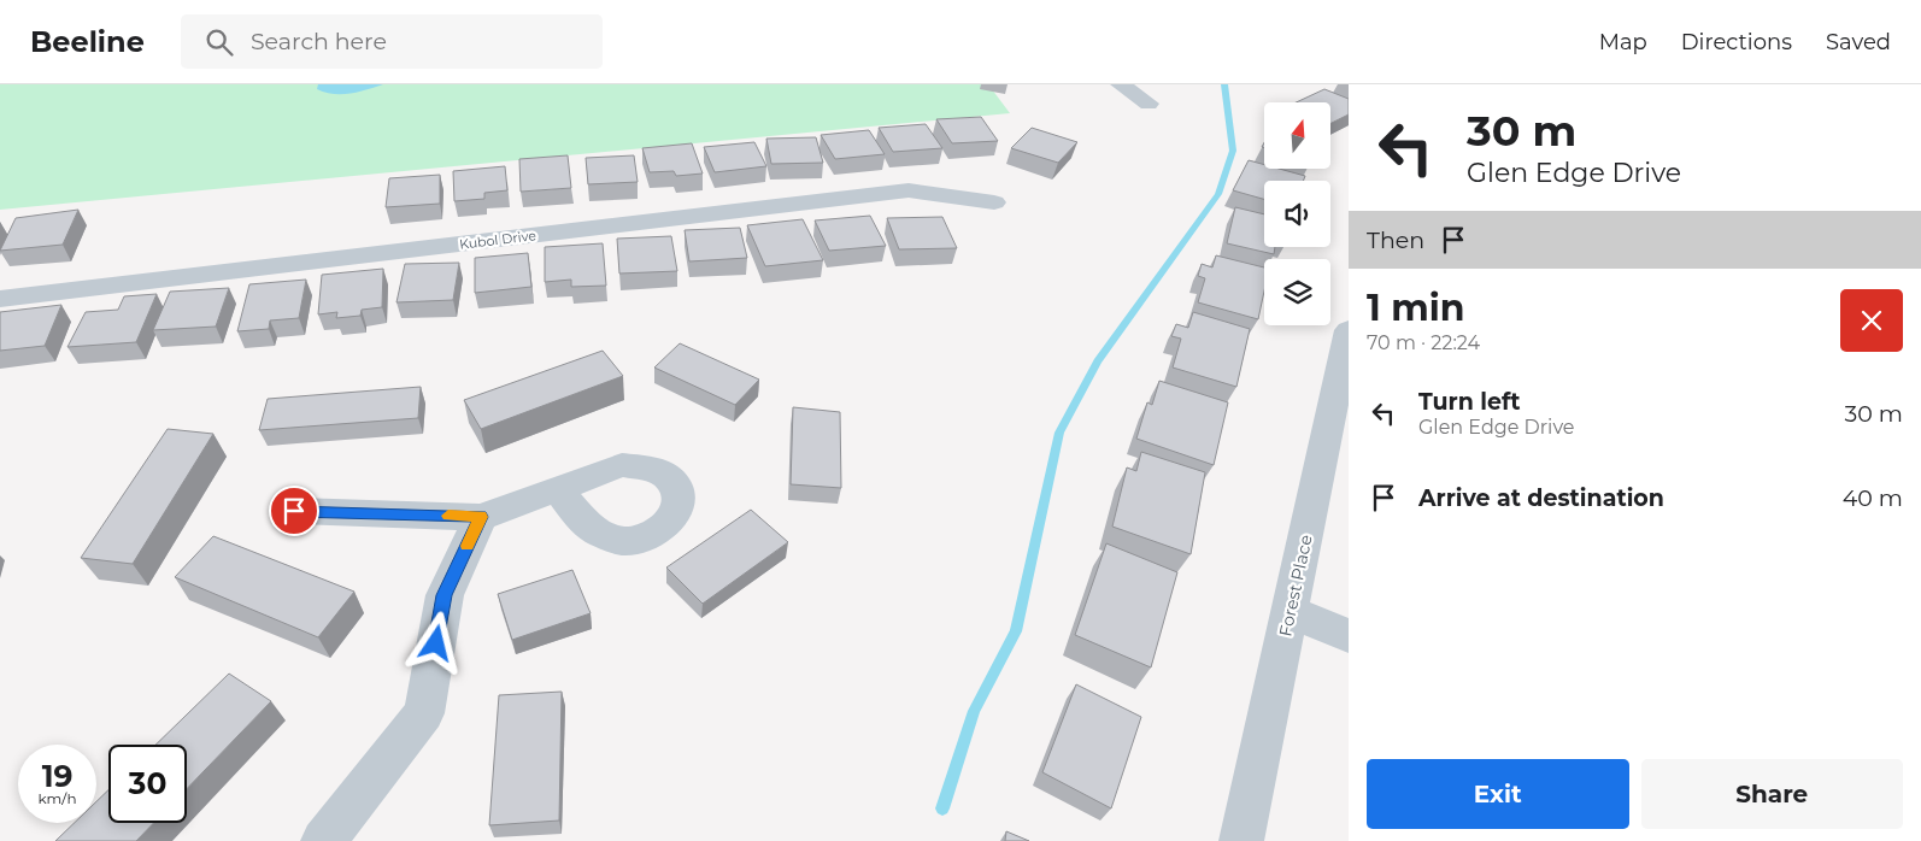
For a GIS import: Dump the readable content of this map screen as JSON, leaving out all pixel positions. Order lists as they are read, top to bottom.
{
  "streets": {
    "street": ["Kubol Drive", "Forest Place"]
  },
  "north": "top",
  "page": {
    "header": "Beeline",
    "search": "Search here",
    "nav": ["Map", "Directions", "Saved"],
    "turn": ["30 m", "Glen Edge Drive"],
    "then": "Then",
    "heading": ["1 min", "70 m · 22:24"],
    "list": [
      {
        "name": "Turn left",
        "note": "Glen Edge Drive",
        "value": "30 m"
      },
      {
        "name": "Arrive at destination",
        "value": "40 m"
      }
    ],
    "speed": "19 km/h",
    "limit": "30",
    "buttons": ["Exit", "Share"]
  }
}
